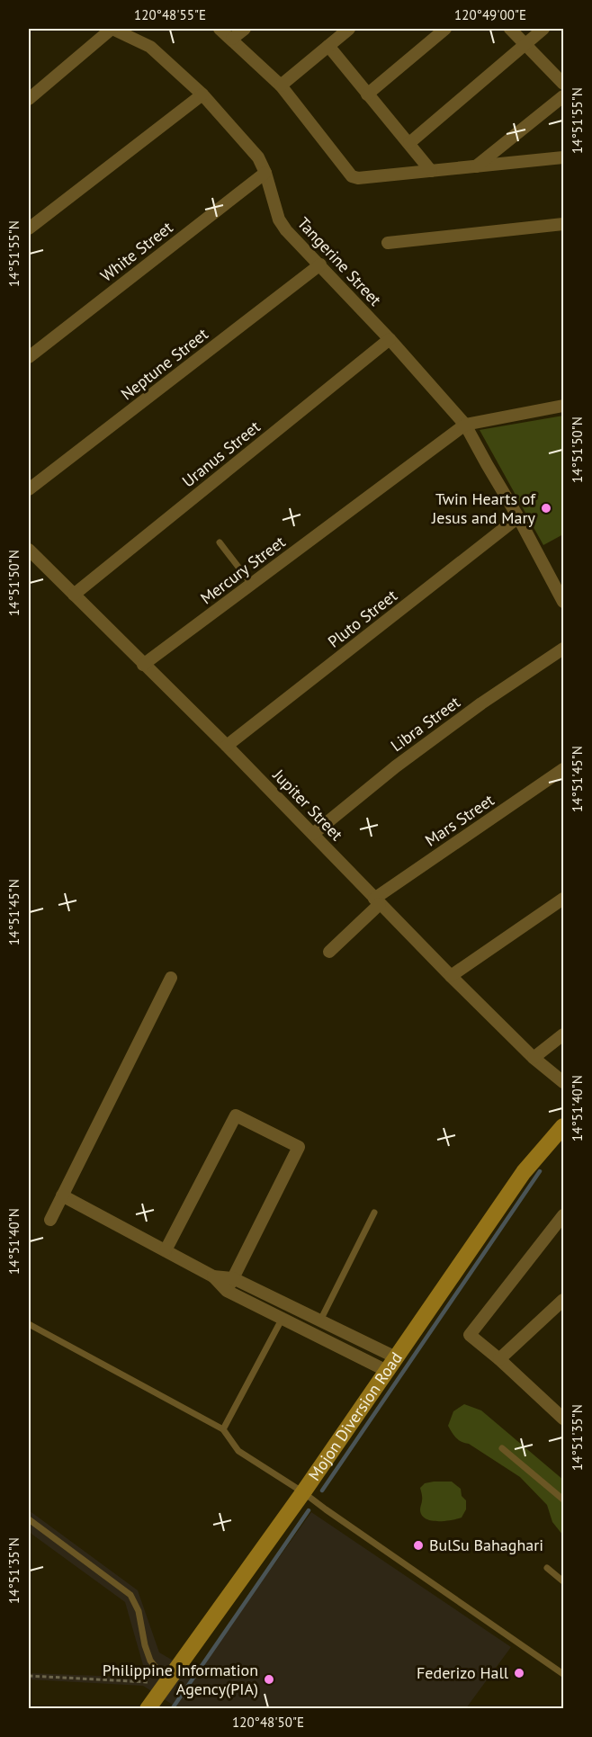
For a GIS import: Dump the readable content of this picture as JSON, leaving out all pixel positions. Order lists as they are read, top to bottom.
{
  "streets": {
    "street": [
      "White Street",
      "Tangerine Street",
      "Neptune Street",
      "Uranus Street",
      "Mercury Street",
      "Pluto Street",
      "Libra Street",
      "Jupiter Street",
      "Mars Street",
      "Mojon Diversion Road"
    ]
  },
  "crossings": [
    ["White Street", "Tangerine Street"],
    ["Tangerine Street", "Neptune Street"],
    ["Tangerine Street", "Uranus Street"],
    ["Tangerine Street", "Mercury Street"],
    ["Tangerine Street", "Pluto Street"],
    ["Uranus Street", "Jupiter Street"],
    ["Mercury Street", "Jupiter Street"],
    ["Pluto Street", "Jupiter Street"],
    ["Libra Street", "Jupiter Street"],
    ["Jupiter Street", "Mars Street"]
  ],
  "places": [
    "Twin Hearts of Jesus and Mary",
    "BulSu Bahaghari",
    "Federizo Hall",
    "Philippine Information Agency(PIA)"
  ],
  "coordinates": [
    "120°48'55\"E",
    "120°49'00\"E",
    "14°51'55\"N",
    "14°51'50\"N",
    "14°51'45\"N",
    "14°51'40\"N",
    "14°51'35\"N",
    "120°48'50\"E"
  ]
}
